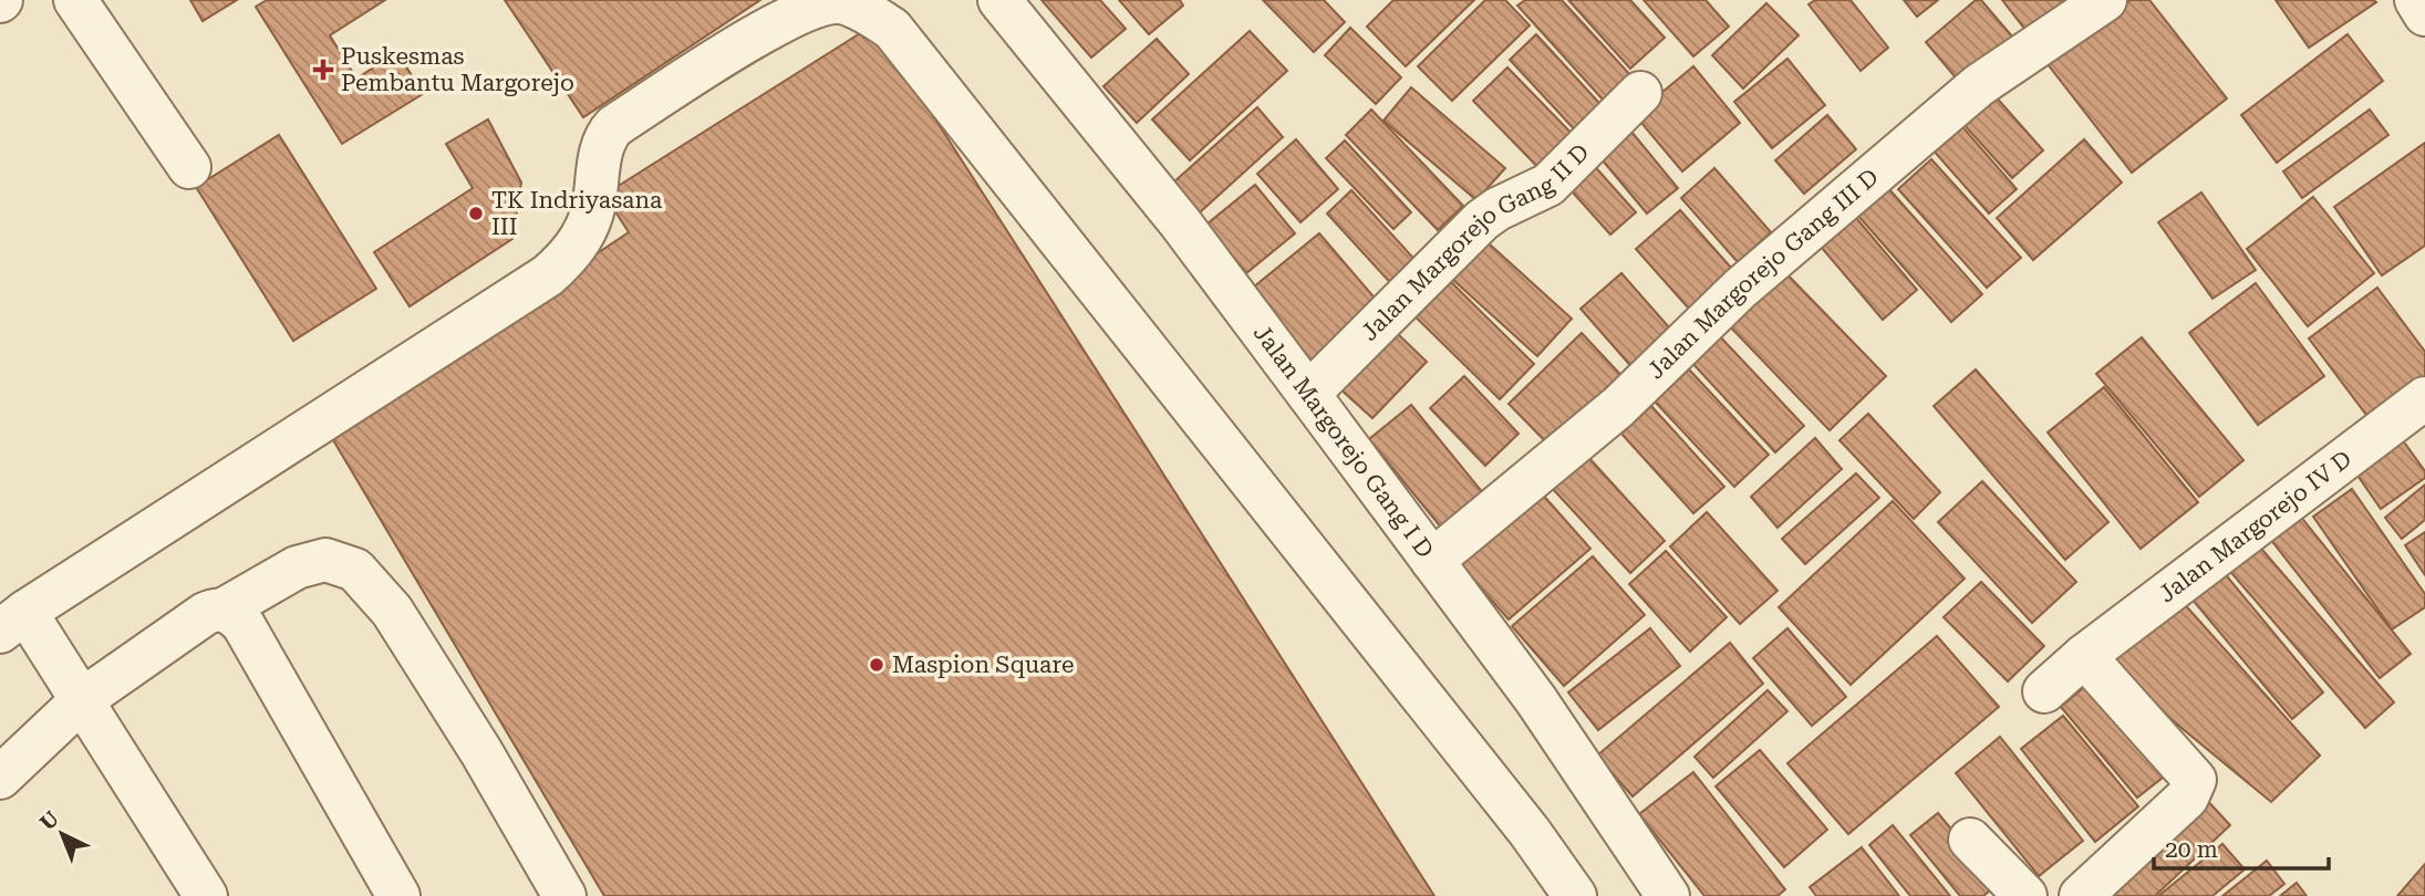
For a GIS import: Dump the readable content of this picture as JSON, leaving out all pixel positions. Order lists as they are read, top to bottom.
{
  "streets": {
    "street": [
      "Jalan Margorejo Gang II D",
      "Jalan Margorejo Gang III D",
      "Jalan Margorejo Gang I D",
      "Jalan Margorejo IV D"
    ]
  },
  "crossings": [
    ["Jalan Margorejo Gang II D", "Jalan Margorejo Gang I D"],
    ["Jalan Margorejo Gang III D", "Jalan Margorejo Gang I D"]
  ],
  "places": {
    "health": ["Puskesmas Pembantu Margorejo"],
    "other": ["TK Indriyasana III", "Maspion Square"]
  },
  "scale_bar": "20 m",
  "north": "top left"
}
